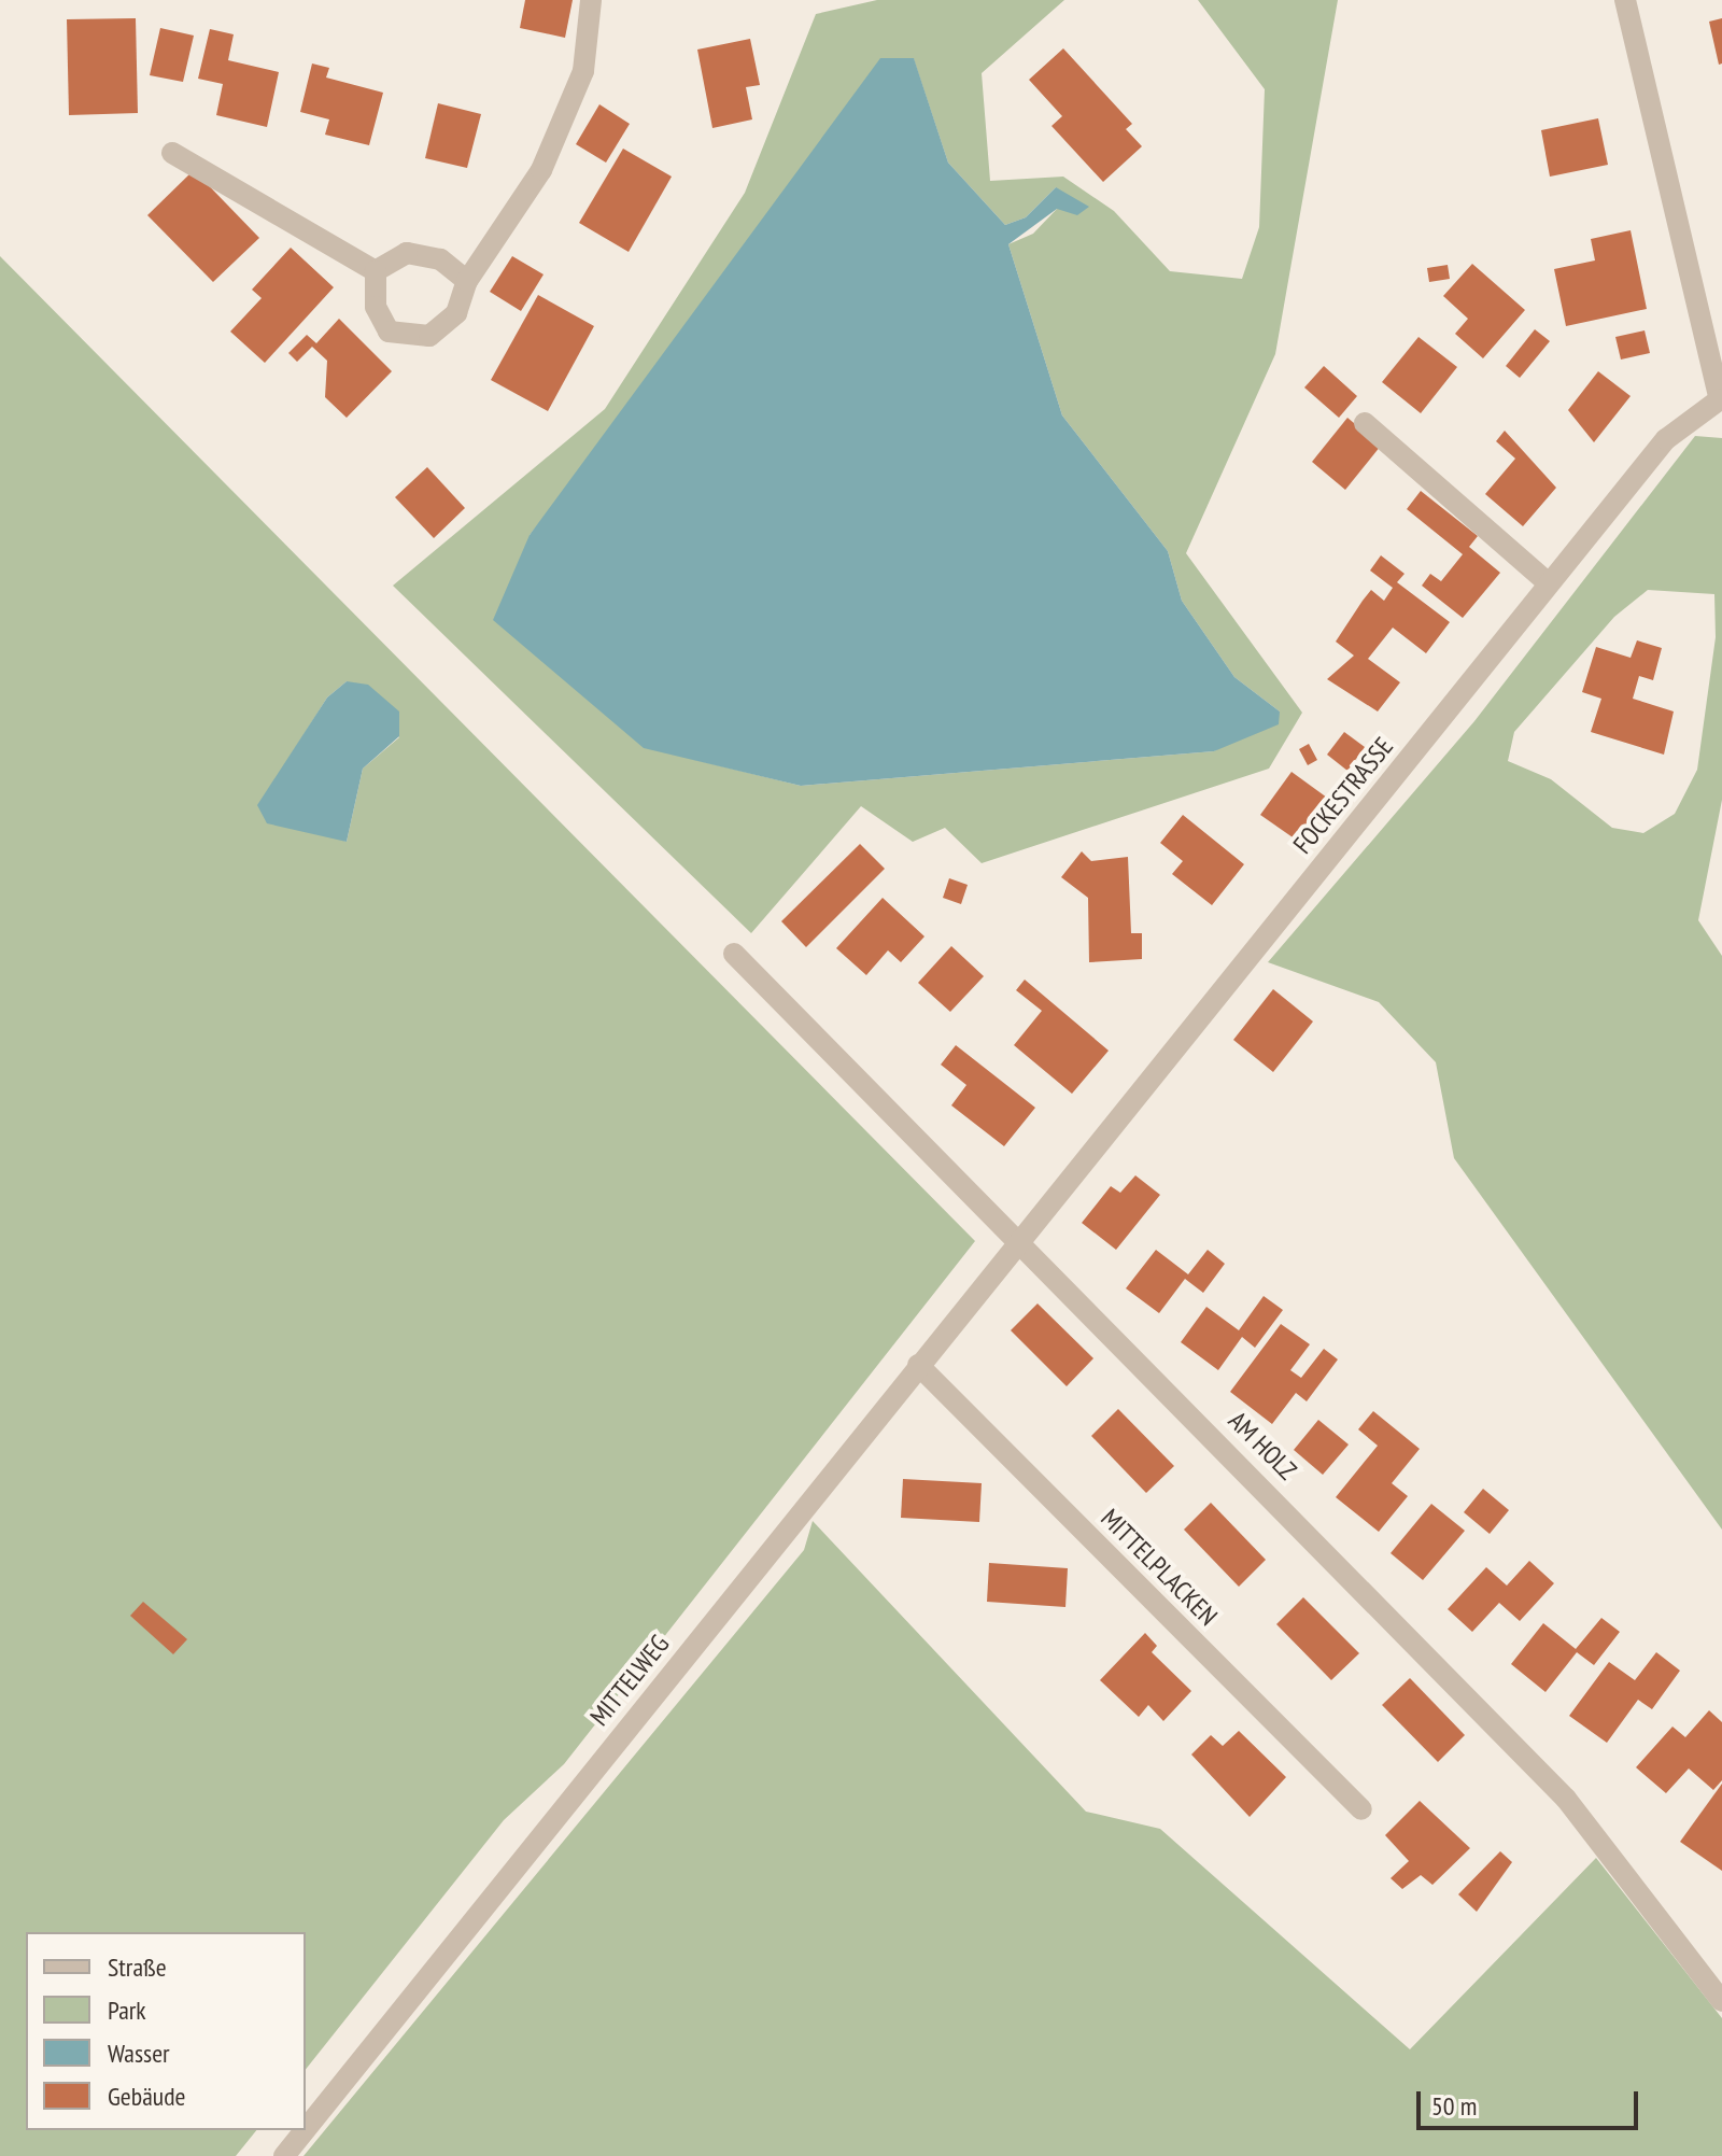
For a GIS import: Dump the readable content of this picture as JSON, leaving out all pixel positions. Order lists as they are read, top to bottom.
{
  "streets": {
    "street": [
      "FOCKESTRASSE",
      "AM HOLZ",
      "MITTELPLACKEN",
      "MITTELWEG"
    ]
  },
  "crossings": [
    ["FOCKESTRASSE", "AM HOLZ"],
    ["FOCKESTRASSE", "MITTELWEG"],
    ["AM HOLZ", "MITTELWEG"],
    ["MITTELPLACKEN", "MITTELWEG"]
  ],
  "legend": [
    "Straße",
    "Park",
    "Wasser",
    "Gebäude"
  ],
  "scale_bar": "50 m"
}
